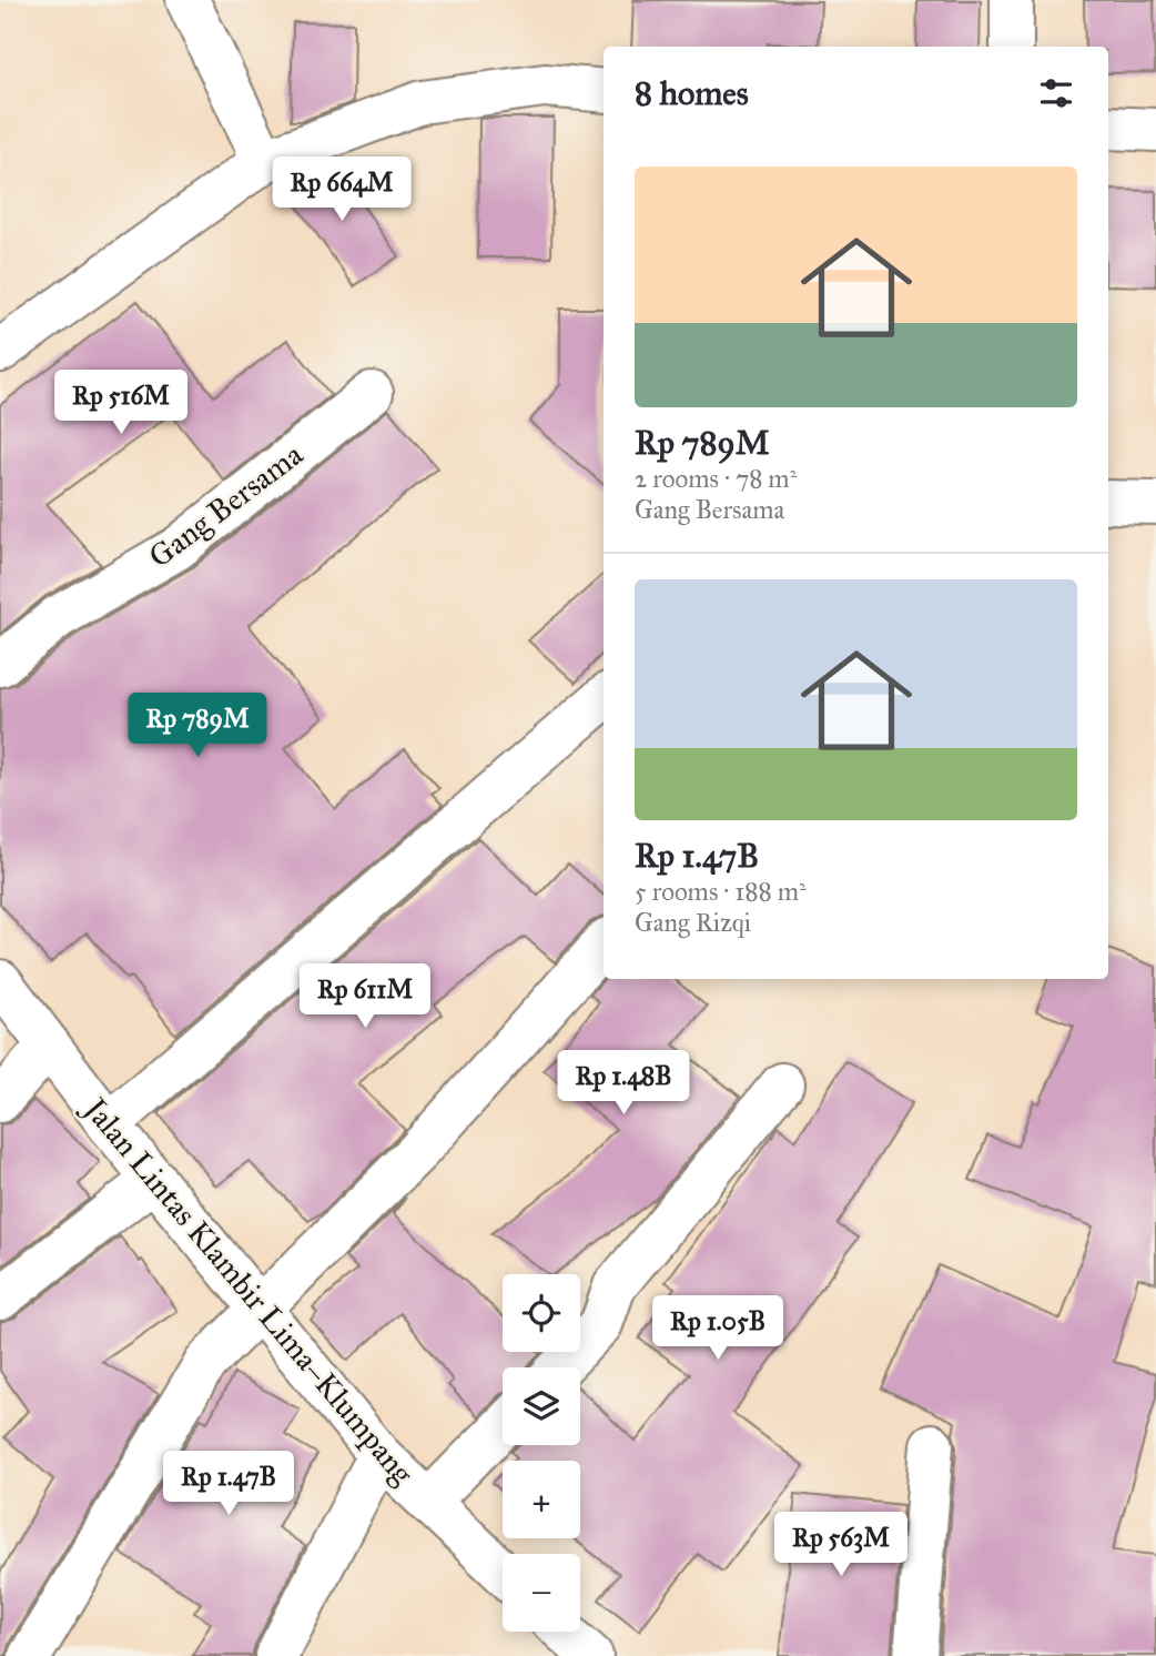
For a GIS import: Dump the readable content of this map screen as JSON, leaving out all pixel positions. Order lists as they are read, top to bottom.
{
  "streets": {
    "street": ["Gang Bersama", "Jalan Lintas Klambir Lima–Klumpang"]
  },
  "page": {
    "heading": "8 homes",
    "list": [
      {
        "name": "Rp 789M",
        "note": "2 rooms · 78 m² · Gang Bersama"
      },
      {
        "name": "Rp 1.47B",
        "note": "5 rooms · 188 m² · Gang Rizqi"
      }
    ],
    "price": [
      "Rp 664M",
      "Rp 516M",
      "Rp 789M",
      "Rp 611M",
      "Rp 1.48B",
      "Rp 1.05B",
      "Rp 1.47B",
      "Rp 563M"
    ],
    "map_buttons": ["+", "−"]
  }
}
